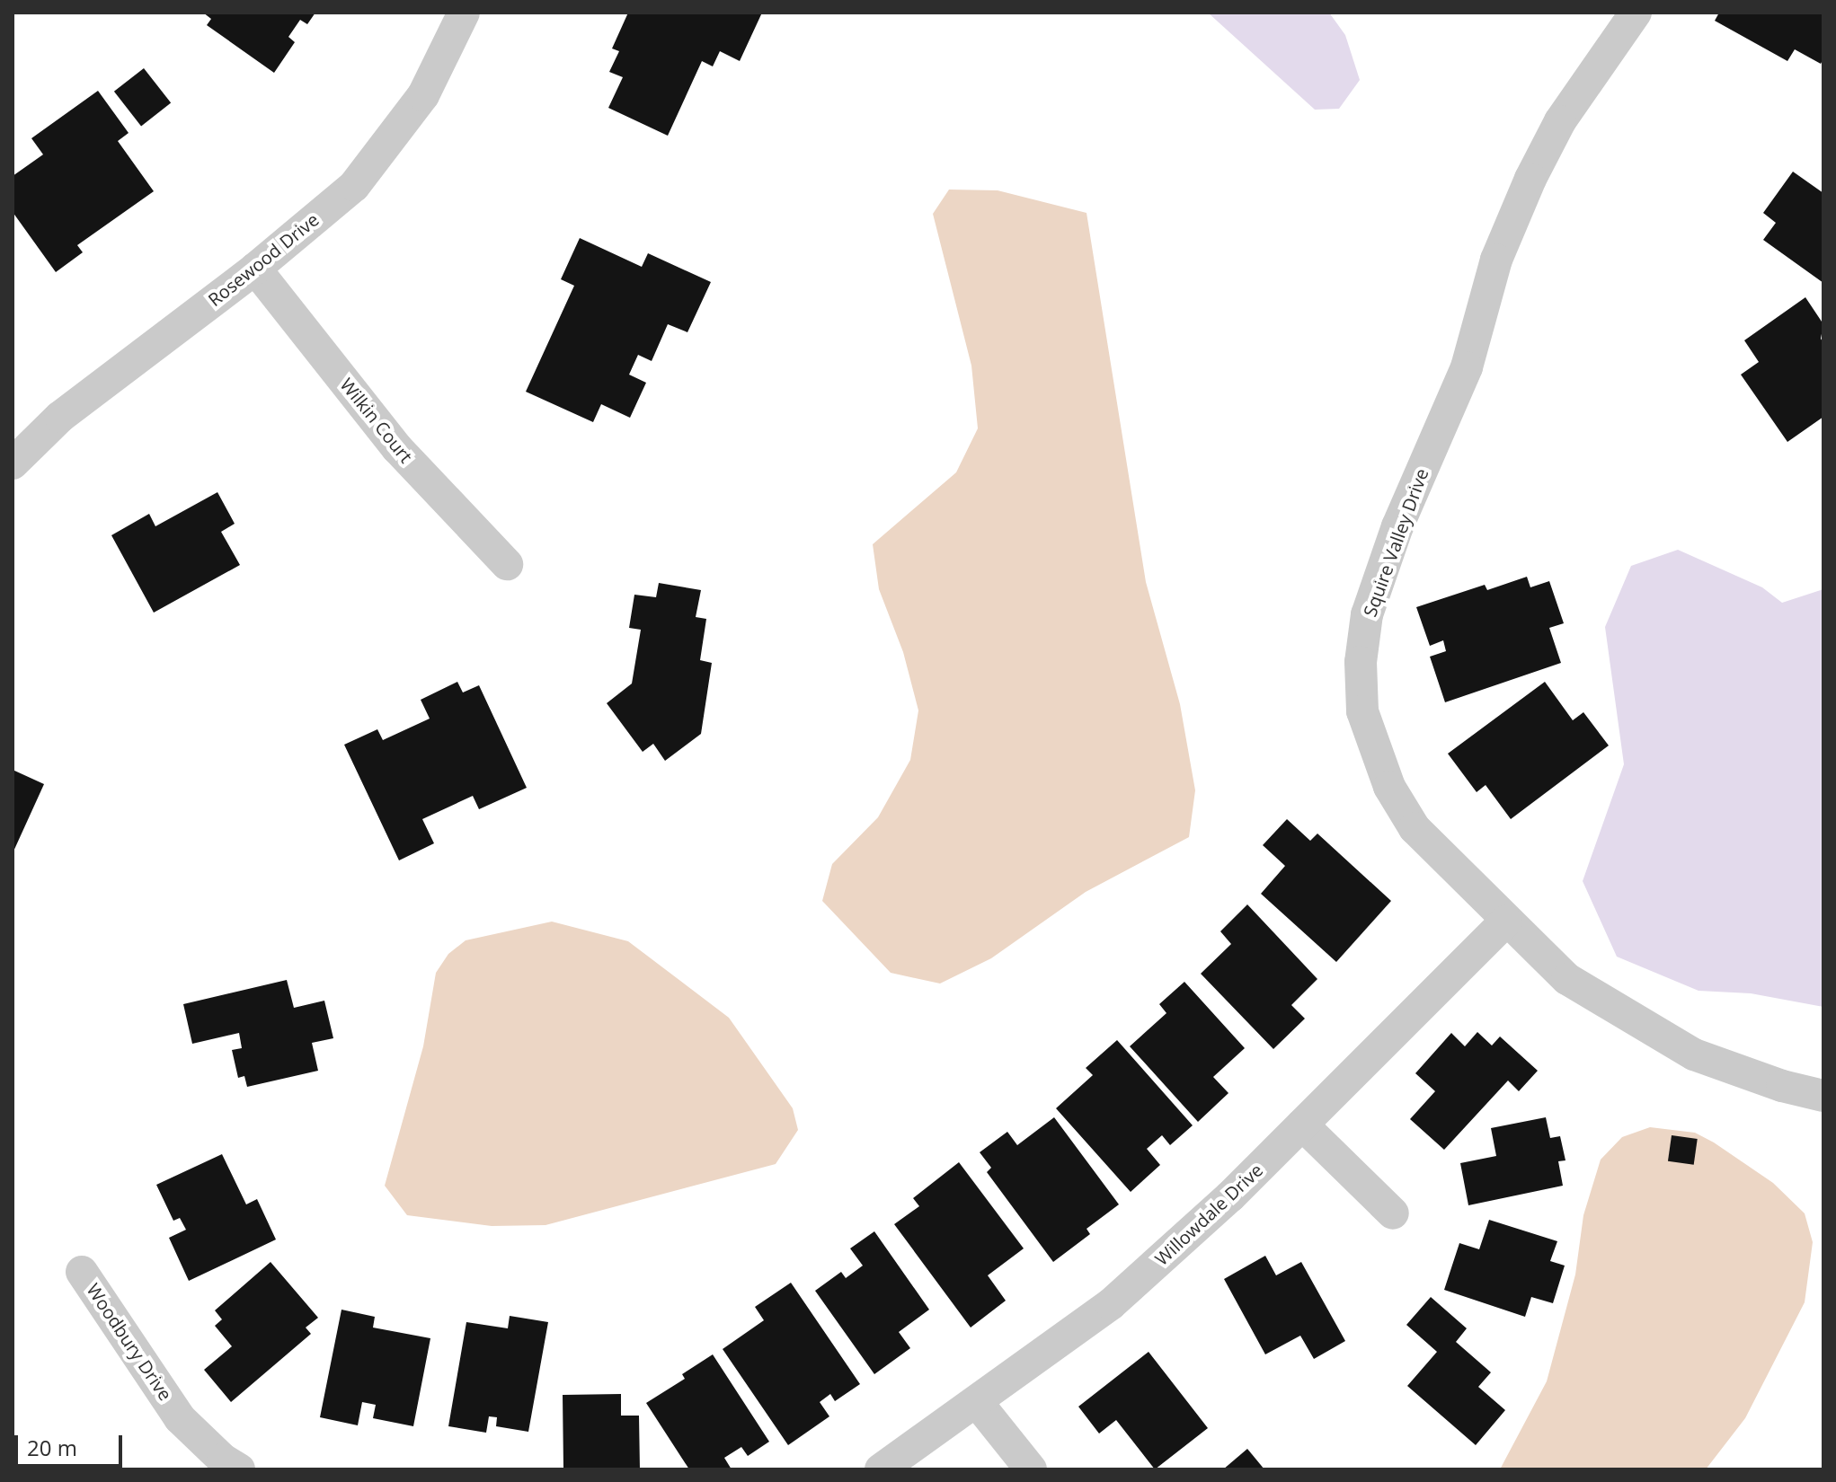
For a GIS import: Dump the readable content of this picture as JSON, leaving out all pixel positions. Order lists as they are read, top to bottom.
{
  "streets": {
    "street": [
      "Rosewood Drive",
      "Wilkin Court",
      "Squire Valley Drive",
      "Willowdale Drive",
      "Woodbury Drive"
    ]
  },
  "crossings": [
    ["Rosewood Drive", "Wilkin Court"],
    ["Squire Valley Drive", "Willowdale Drive"]
  ],
  "scale_bar": "20 m"
}
